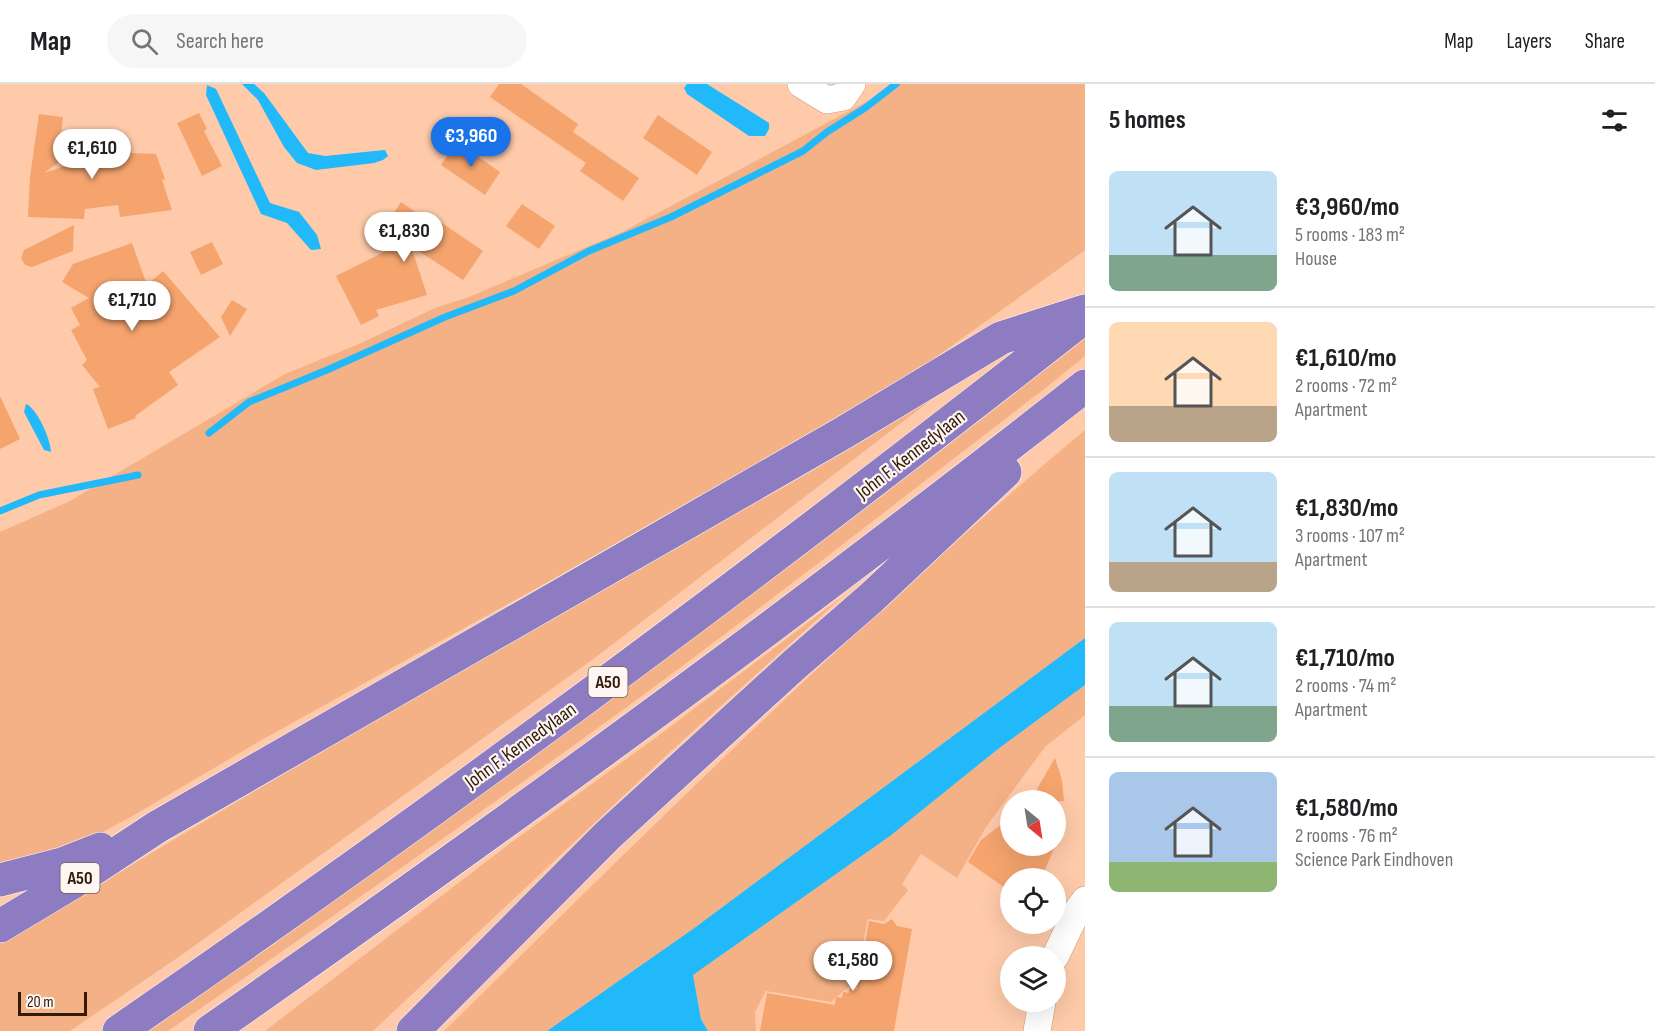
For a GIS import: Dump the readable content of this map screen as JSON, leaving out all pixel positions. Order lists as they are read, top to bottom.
{
  "streets": {
    "highway": ["John F. Kennedylaan", "A50"]
  },
  "scale_bar": "20 m",
  "north": "bottom right",
  "page": {
    "header": "Map",
    "search": "Search here",
    "nav": ["Map", "Layers", "Share"],
    "heading": "5 homes",
    "price": [
      "€3,960",
      "€1,610",
      "€1,830",
      "€1,710",
      "€1,580"
    ],
    "list": [
      {
        "name": "€3,960/mo",
        "note": "5 rooms · 183 m² · House"
      },
      {
        "name": "€1,610/mo",
        "note": "2 rooms · 72 m² · Apartment"
      },
      {
        "name": "€1,830/mo",
        "note": "3 rooms · 107 m² · Apartment"
      },
      {
        "name": "€1,710/mo",
        "note": "2 rooms · 74 m² · Apartment"
      },
      {
        "name": "€1,580/mo",
        "note": "2 rooms · 76 m² · Science Park Eindhoven"
      }
    ],
    "scale": "20 m"
  }
}
